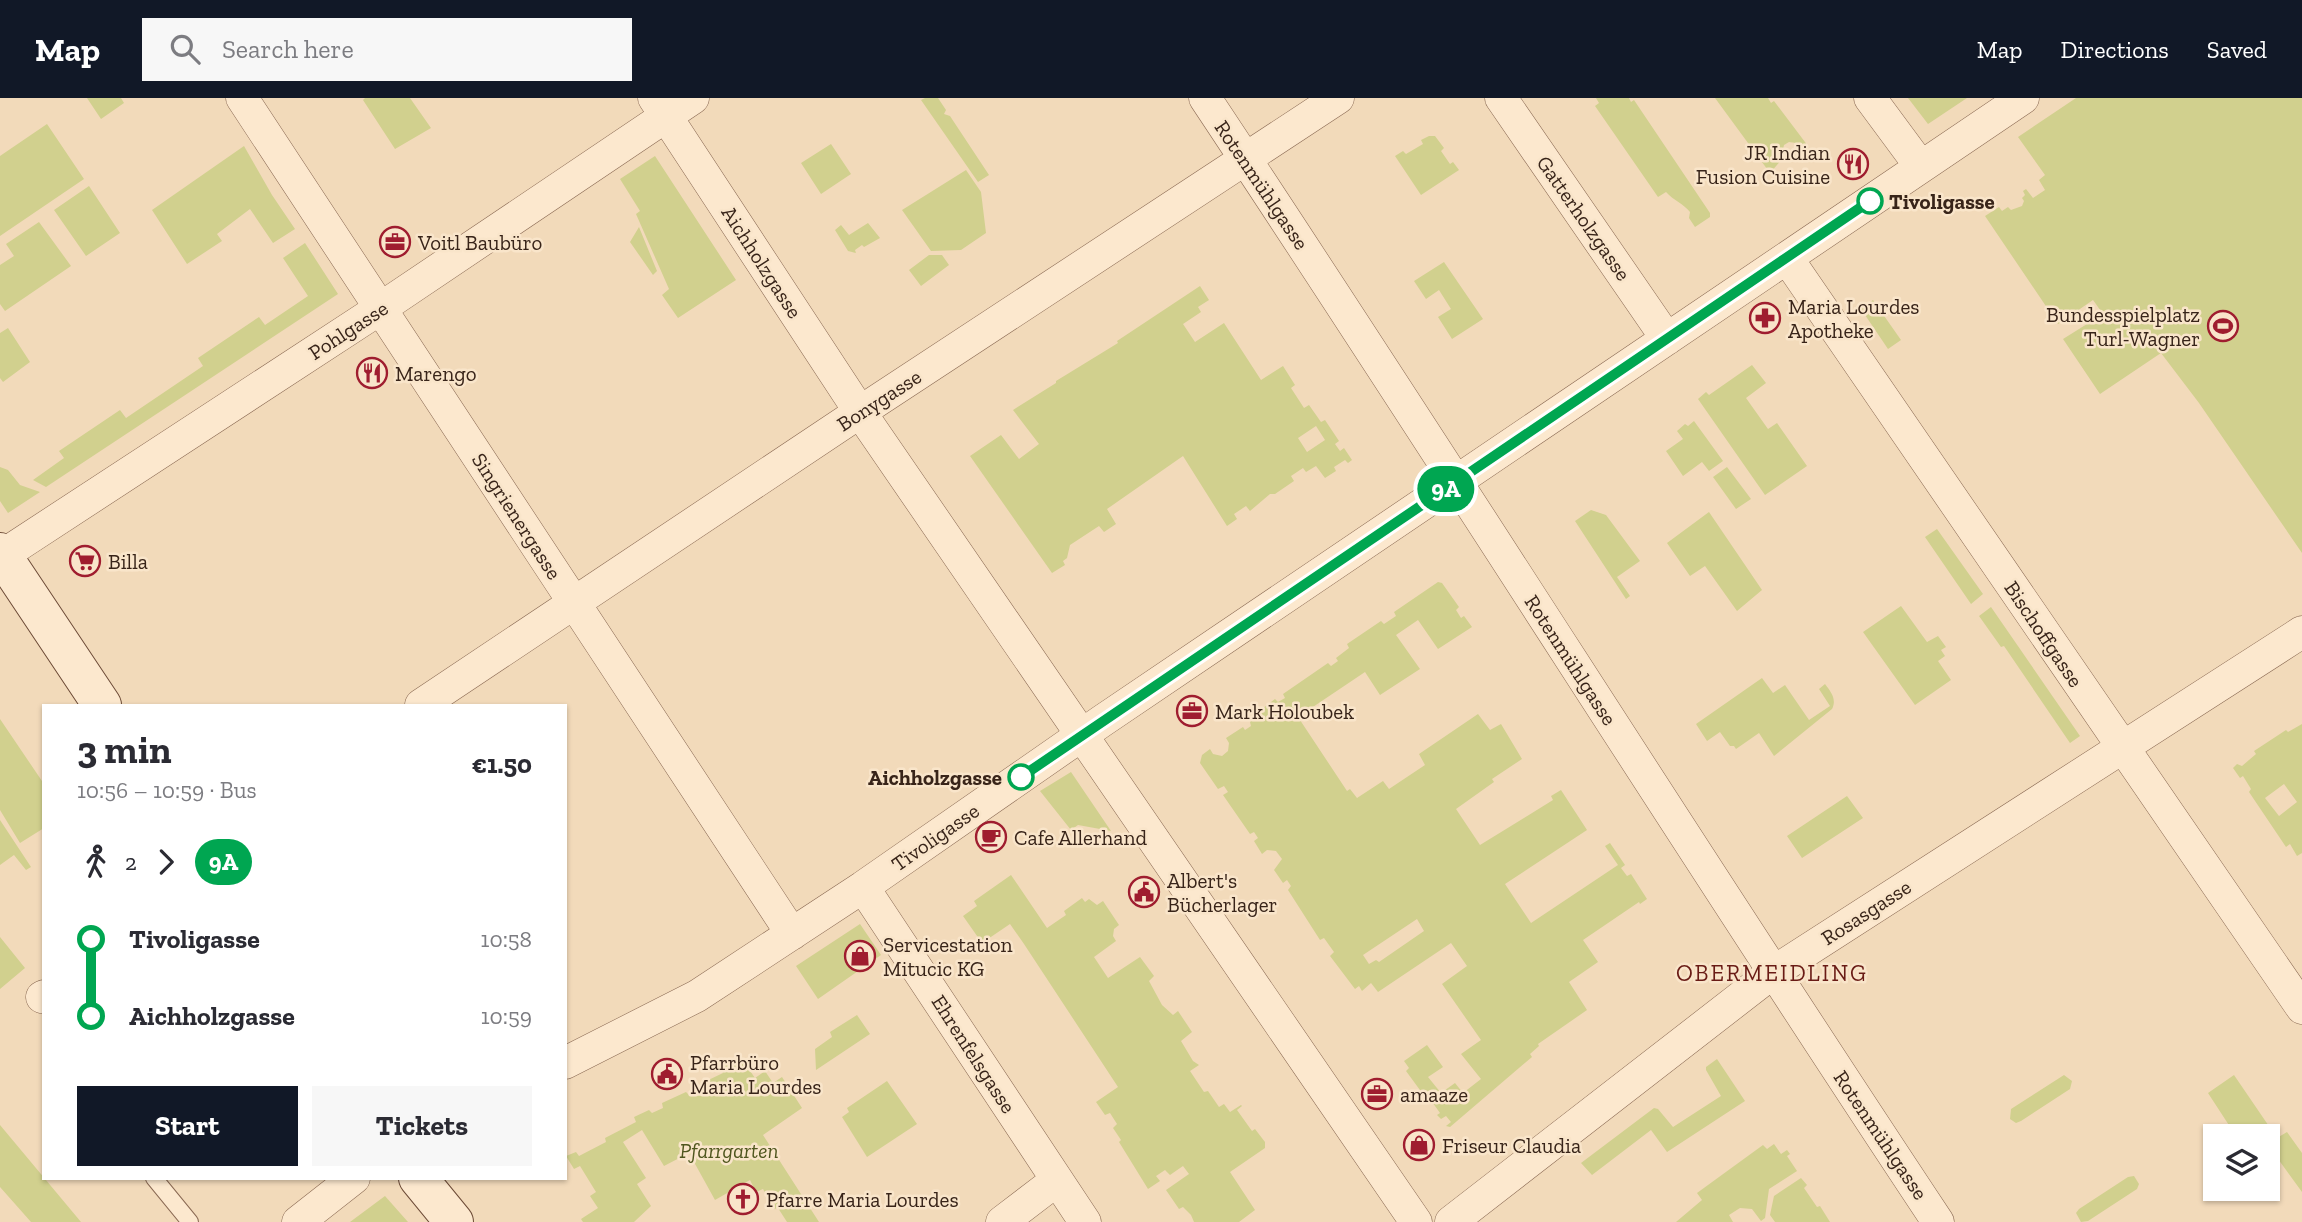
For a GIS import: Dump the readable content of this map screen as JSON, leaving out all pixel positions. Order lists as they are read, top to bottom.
{
  "streets": {
    "street": [
      "Rotenmühlgasse",
      "Gatterholzgasse",
      "Aichholzgasse",
      "Pohlgasse",
      "Bonygasse",
      "Singrienergasse",
      "Bischoffgasse",
      "Tivoligasse",
      "Rosasgasse",
      "Ehrenfelsgasse"
    ]
  },
  "crossings": [
    ["Rotenmühlgasse", "Bonygasse"],
    ["Rotenmühlgasse", "Tivoligasse"],
    ["Rotenmühlgasse", "Rosasgasse"],
    ["Gatterholzgasse", "Tivoligasse"],
    ["Aichholzgasse", "Pohlgasse"],
    ["Aichholzgasse", "Bonygasse"],
    ["Aichholzgasse", "Tivoligasse"],
    ["Pohlgasse", "Singrienergasse"],
    ["Bonygasse", "Singrienergasse"],
    ["Singrienergasse", "Tivoligasse"],
    ["Bischoffgasse", "Tivoligasse"],
    ["Bischoffgasse", "Rosasgasse"],
    ["Tivoligasse", "Ehrenfelsgasse"]
  ],
  "districts": ["OBERMEIDLING"],
  "parks": ["Pfarrgarten"],
  "places": {
    "restaurant": ["JR Indian Fusion Cuisine", "Marengo"],
    "other": ["Tivoligasse", "Aichholzgasse"],
    "office": ["Voitl Baubüro", "Mark Holoubek", "amaaze"],
    "pharmacy": ["Maria Lourdes Apotheke"],
    "sports": ["Bundesspielplatz Turl-Wagner"],
    "supermarket": ["Billa"],
    "cafe": ["Cafe Allerhand"],
    "public building": ["Albert's Bücherlager", "Pfarrbüro Maria Lourdes"],
    "shop": ["Servicestation Mitucic KG", "Friseur Claudia"],
    "church": ["Pfarre Maria Lourdes"]
  },
  "lines": ["bus line 9A"],
  "page": {
    "header": "Map",
    "search": "Search here",
    "nav": ["Map", "Directions", "Saved"],
    "on_map": "9A",
    "heading": ["3 min", "10:56 – 10:59 · Bus", "€1.50"],
    "legs": ["2", "9A"],
    "list": [
      {
        "name": "Tivoligasse",
        "value": "10:58"
      },
      {
        "name": "Aichholzgasse",
        "value": "10:59"
      }
    ],
    "buttons": ["Start", "Tickets"]
  }
}
